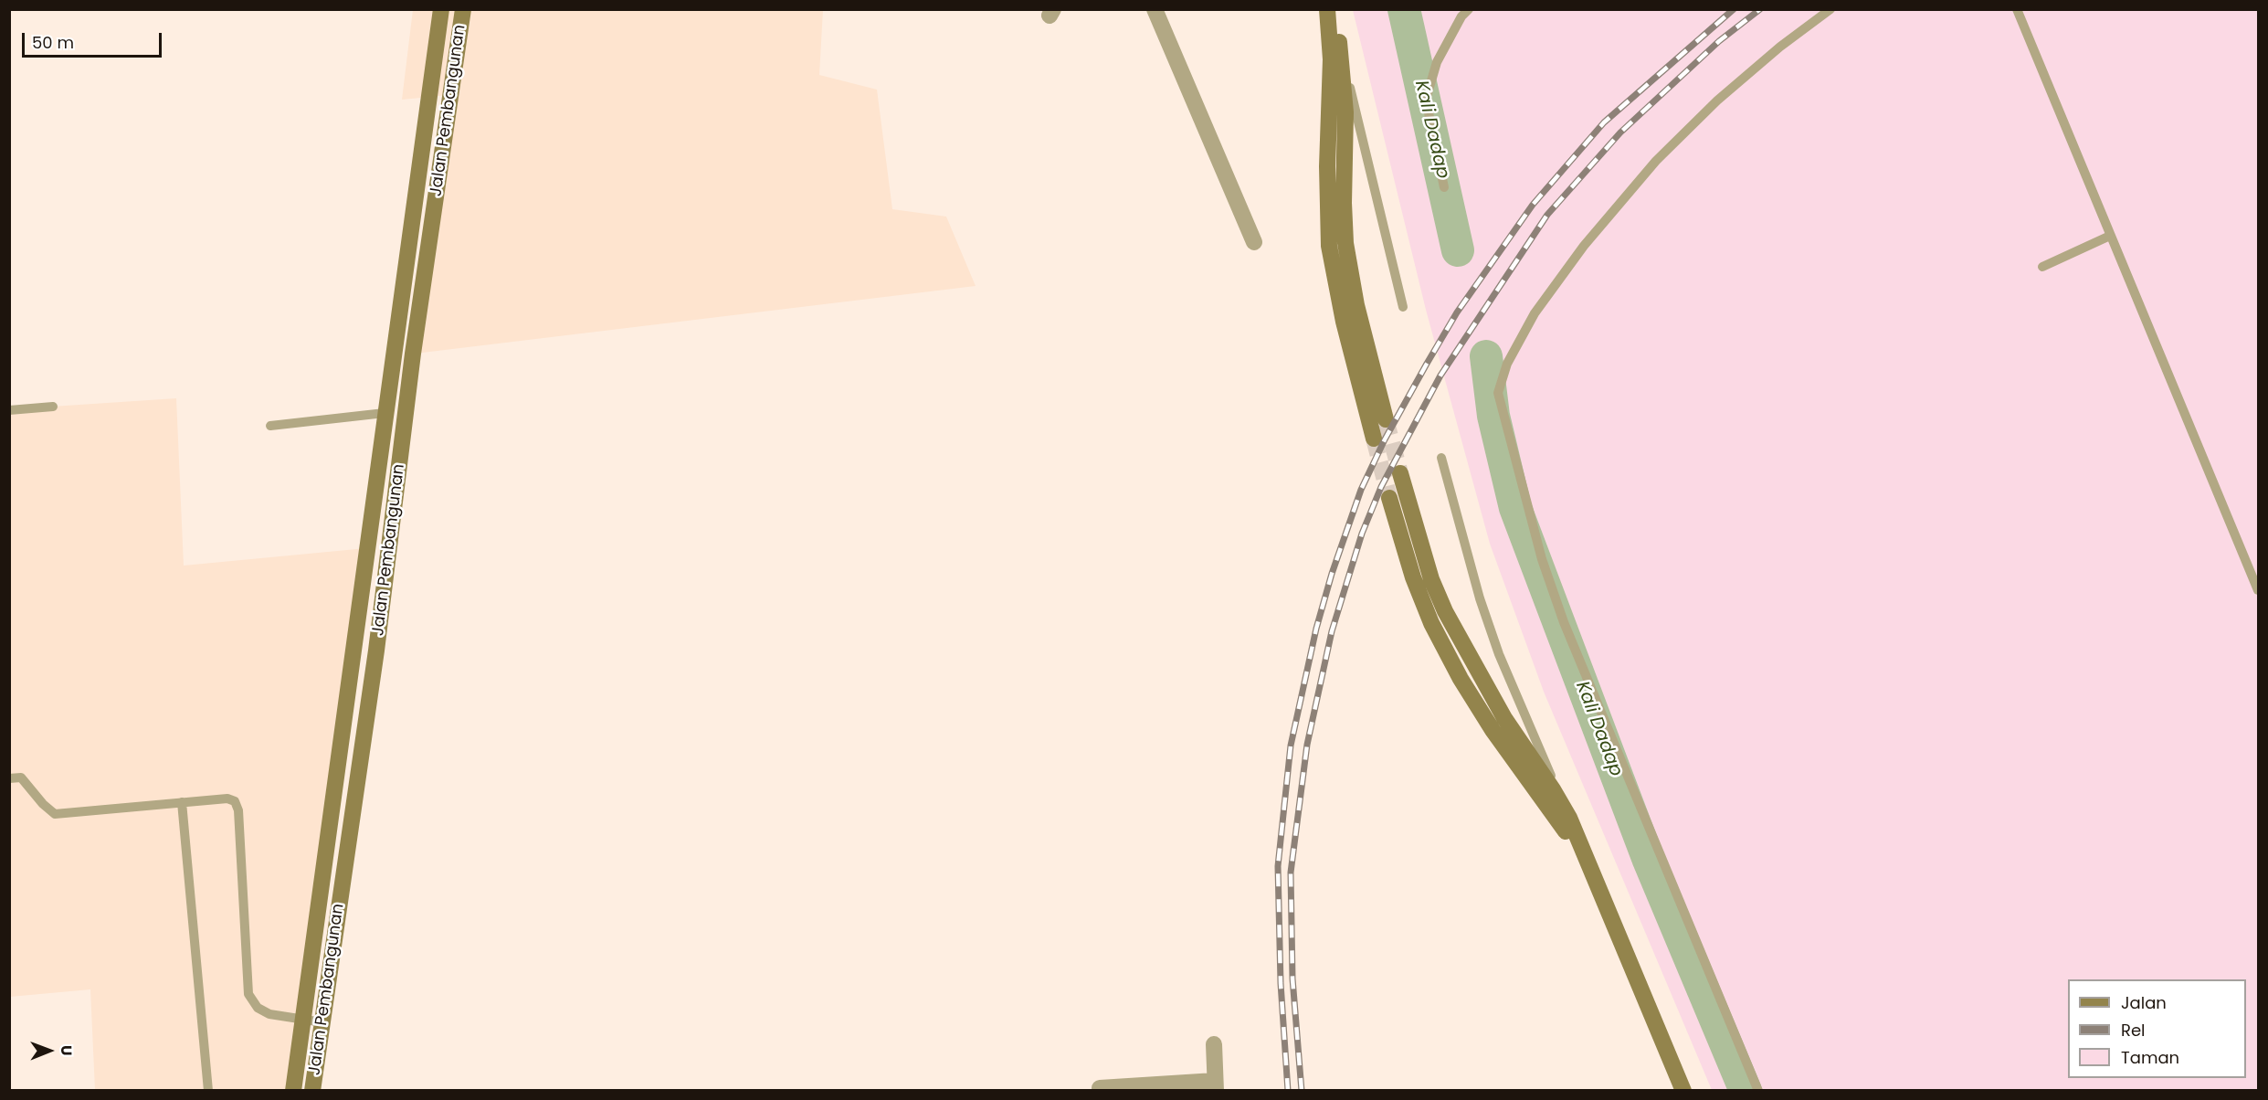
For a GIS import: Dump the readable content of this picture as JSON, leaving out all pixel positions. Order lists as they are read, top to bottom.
{
  "streets": {
    "main road": ["Jalan Pembangunan"]
  },
  "water": ["Kali Dadap"],
  "legend": ["Jalan", "Rel", "Taman"],
  "scale_bar": "50 m",
  "north": "right"
}
